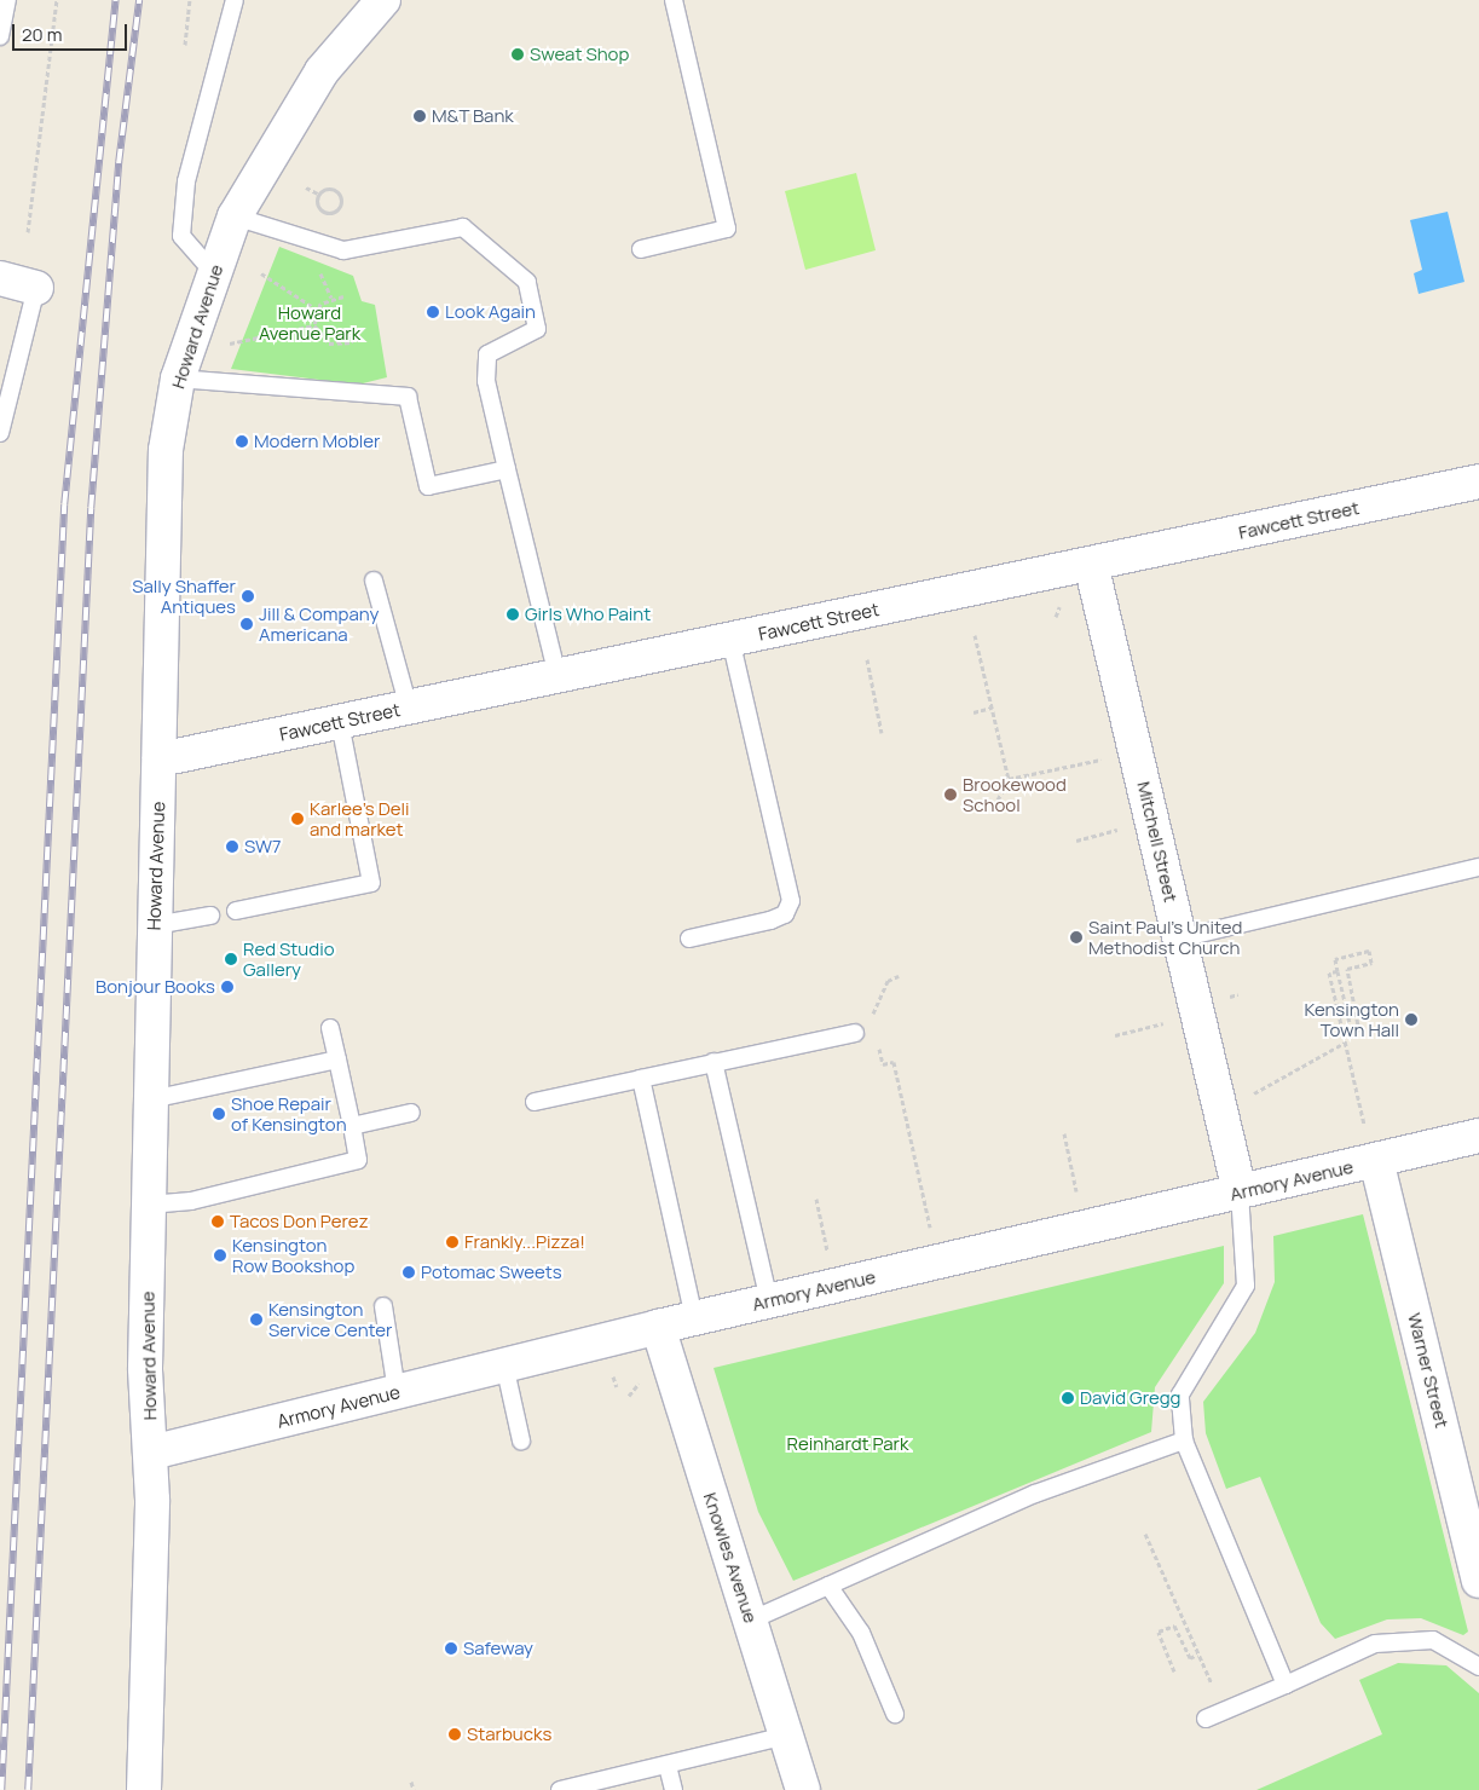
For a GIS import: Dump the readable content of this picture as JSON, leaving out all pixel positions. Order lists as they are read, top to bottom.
{
  "streets": {
    "street": [
      "Howard Avenue",
      "Fawcett Street",
      "Mitchell Street",
      "Armory Avenue",
      "Warner Street",
      "Knowles Avenue"
    ]
  },
  "crossings": [
    ["Howard Avenue", "Fawcett Street"],
    ["Howard Avenue", "Armory Avenue"],
    ["Fawcett Street", "Mitchell Street"],
    ["Mitchell Street", "Armory Avenue"],
    ["Armory Avenue", "Warner Street"],
    ["Armory Avenue", "Knowles Avenue"]
  ],
  "parks": ["Howard Avenue Park", "Reinhardt Park"],
  "places": [
    "Sweat Shop",
    "M&T Bank",
    "Look Again",
    "Modern Mobler",
    "Sally Shaffer Antiques",
    "Girls Who Paint",
    "Jill & Company Americana",
    "Brookewood School",
    "Karlee's Deli and market",
    "SW7",
    "Saint Paul's United Methodist Church",
    "Red Studio Gallery",
    "Bonjour Books",
    "Kensington Town Hall",
    "Shoe Repair of Kensington",
    "Tacos Don Perez",
    "Frankly...Pizza!",
    "Kensington Row Bookshop",
    "Potomac Sweets",
    "Kensington Service Center",
    "David Gregg",
    "Safeway",
    "Starbucks"
  ],
  "scale_bar": "20 m"
}
